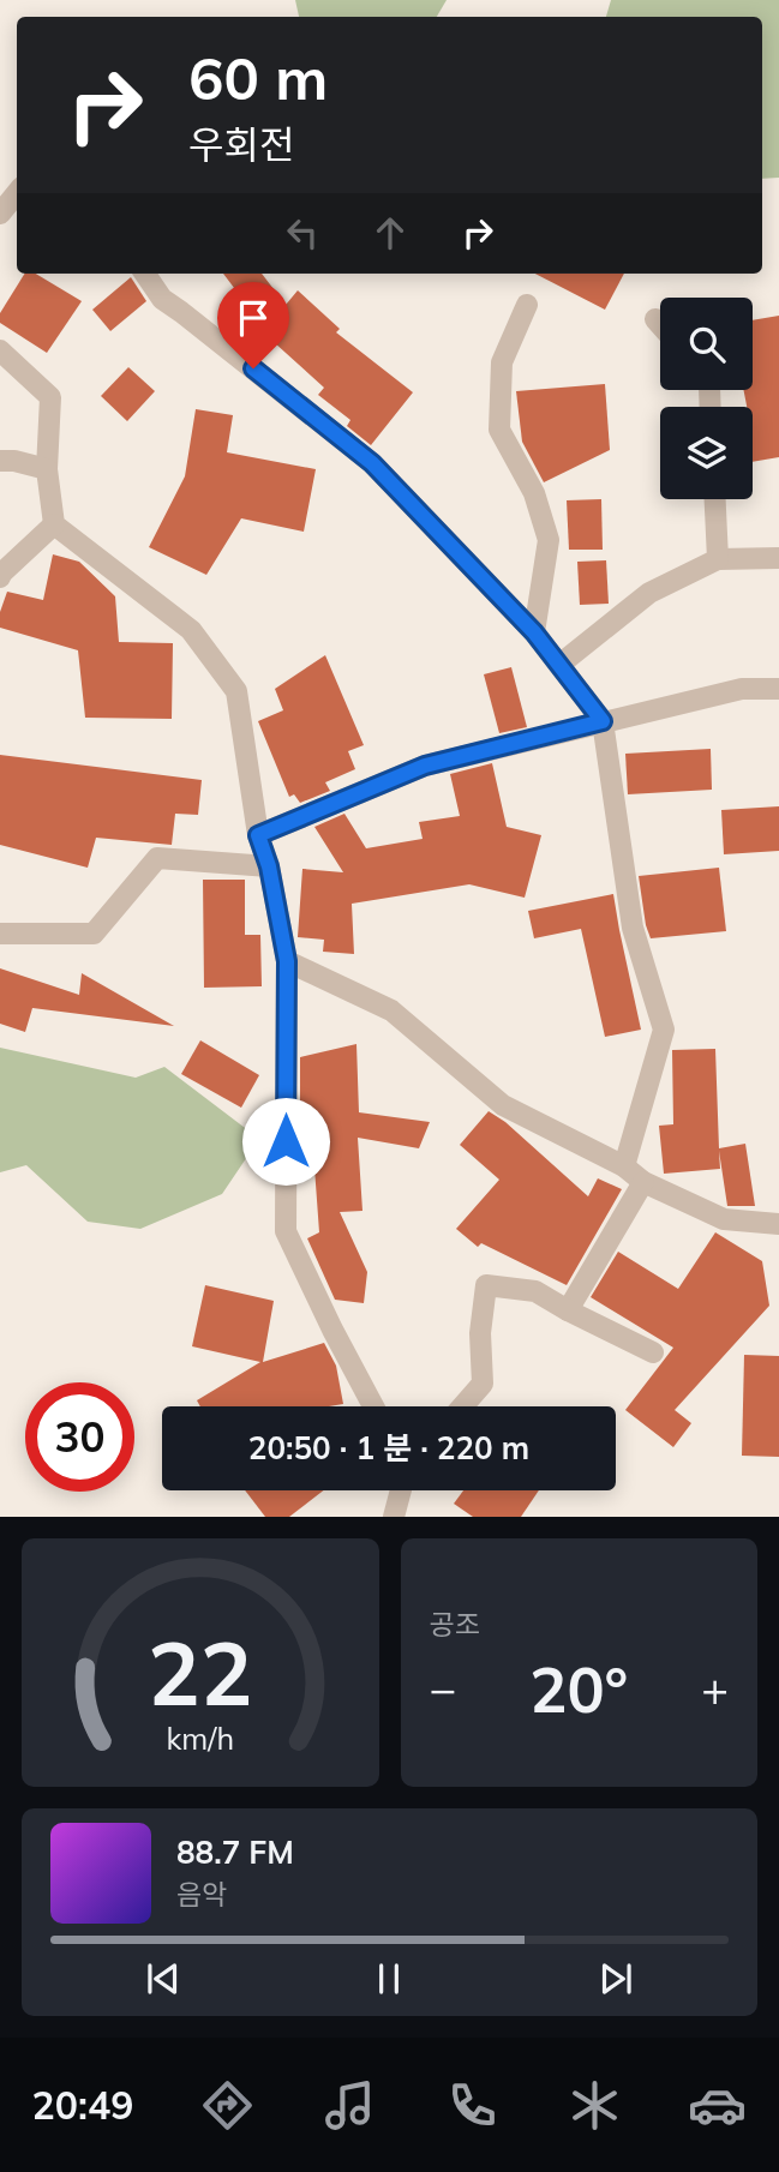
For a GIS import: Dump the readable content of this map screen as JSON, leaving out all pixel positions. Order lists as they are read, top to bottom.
{
  "page": {
    "turn": ["60 m", "우회전"],
    "limit": "30",
    "trip": "20:50 · 1 분 · 220 m",
    "tile": "공조",
    "heat": ["−", "20°", "+"],
    "song": ["88.7 FM", "음악"],
    "tabs": "20:49",
    "gauge": ["22", "km/h"]
  }
}
